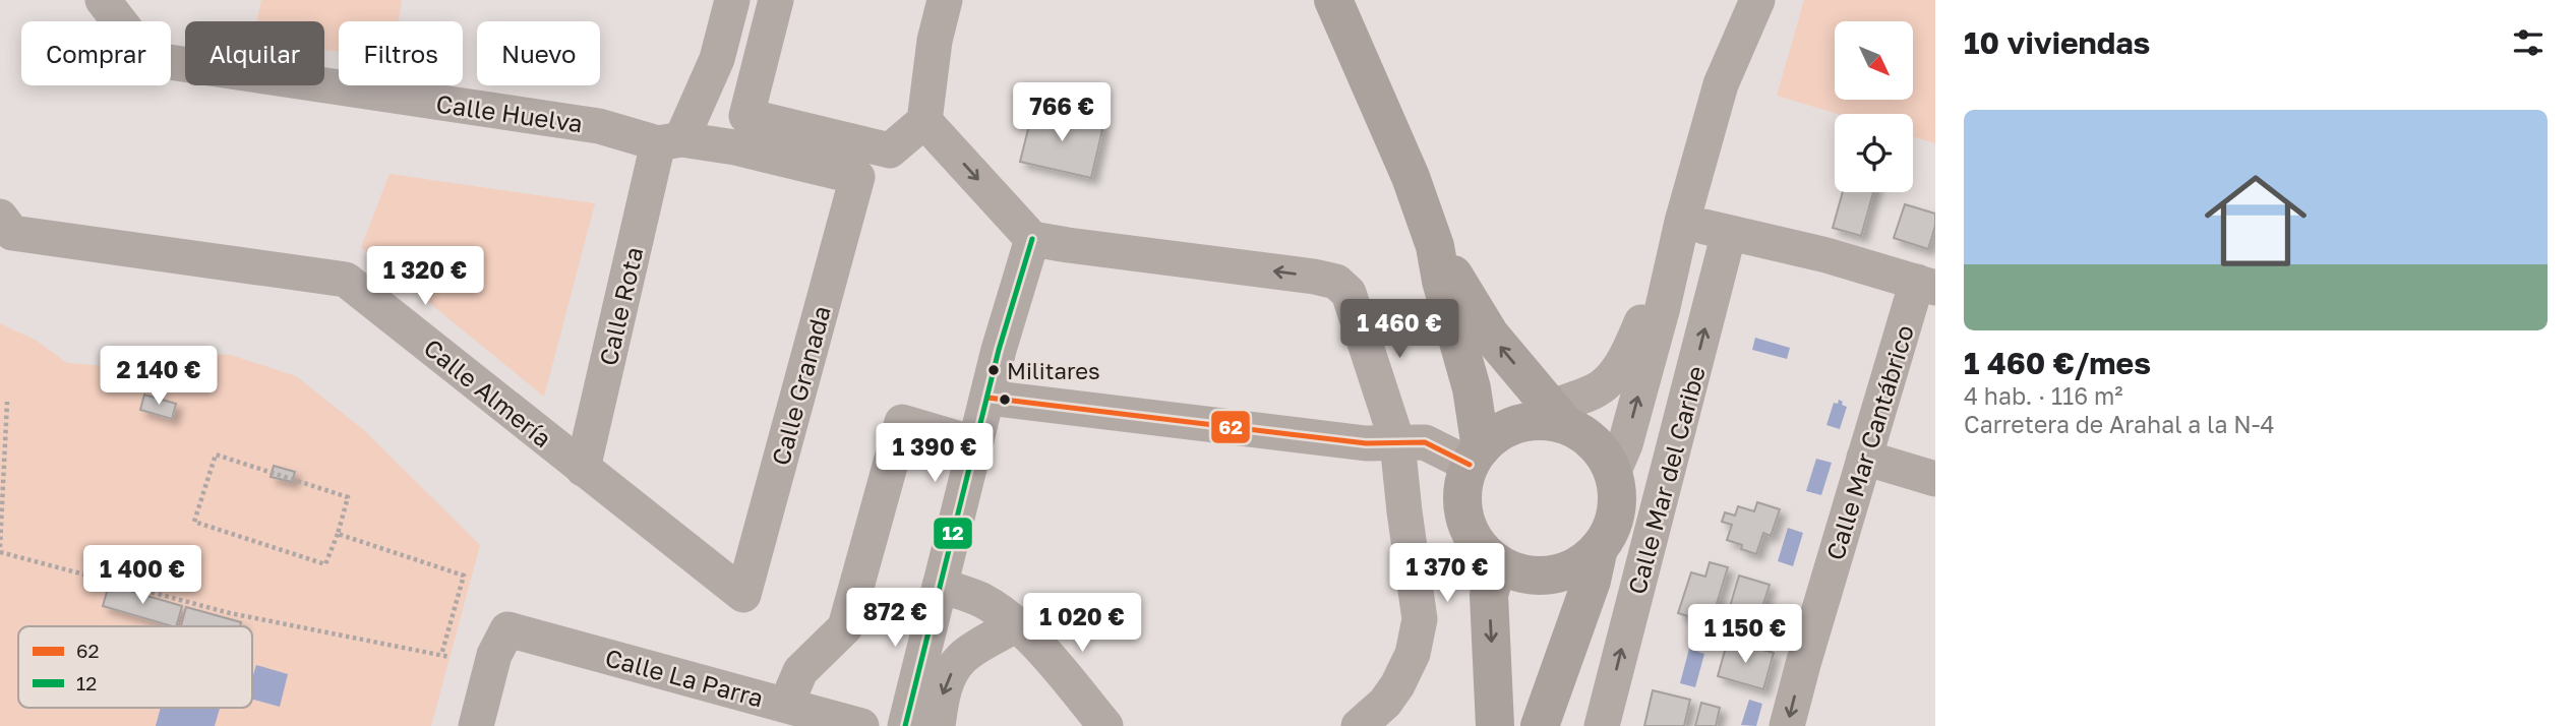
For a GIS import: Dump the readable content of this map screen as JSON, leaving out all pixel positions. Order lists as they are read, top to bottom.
{
  "streets": {
    "street": [
      "Calle Huelva",
      "Calle Rota",
      "Calle Granada",
      "Calle Almería",
      "Calle Mar Cantábrico",
      "Calle Mar del Caribe",
      "Calle La Parra"
    ]
  },
  "crossings": [
    ["Calle Huelva", "Calle Rota"],
    ["Calle Huelva", "Calle Granada"],
    ["Calle Rota", "Calle Almería"],
    ["Calle Granada", "Calle Almería"]
  ],
  "places": ["Militares"],
  "lines": ["transit line 12", "transit line 62"],
  "legend": ["62", "12"],
  "north": "bottom right",
  "page": {
    "heading": "10 viviendas",
    "chip": [
      "Comprar",
      "Alquilar",
      "Filtros",
      "Nuevo"
    ],
    "price": [
      "766 €",
      "1 320 €",
      "1 460 €",
      "2 140 €",
      "1 390 €",
      "1 370 €",
      "1 400 €",
      "872 €",
      "1 020 €",
      "1 150 €"
    ],
    "list": [
      {
        "name": "1 460 €/mes",
        "note": "4 hab. · 116 m² · Carretera de Arahal a la N-4"
      }
    ]
  }
}
